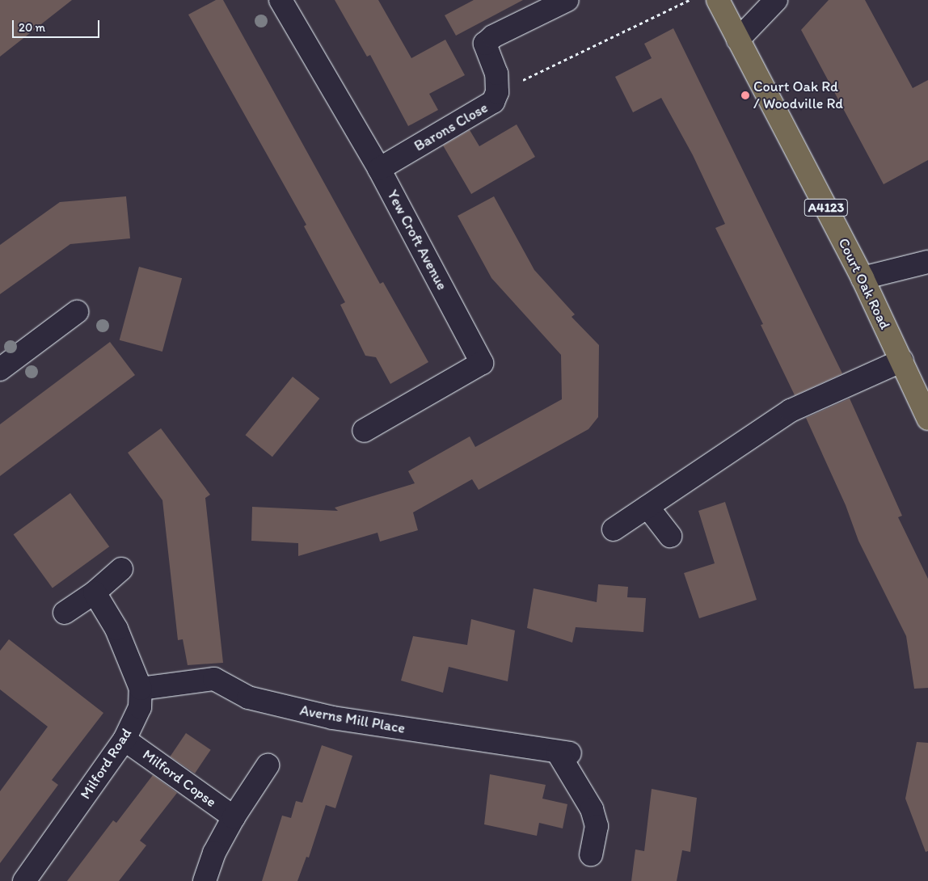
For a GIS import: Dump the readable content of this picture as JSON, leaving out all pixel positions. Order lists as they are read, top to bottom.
{
  "streets": {
    "main road": ["A4123", "Court Oak Road"],
    "street": [
      "Barons Close",
      "Yew Croft Avenue",
      "Averns Mill Place",
      "Milford Road",
      "Milford Copse"
    ]
  },
  "crossings": [
    ["Barons Close", "Yew Croft Avenue"],
    ["Averns Mill Place", "Milford Road"],
    ["Milford Road", "Milford Copse"]
  ],
  "places": ["Court Oak Rd / Woodville Rd"],
  "scale_bar": "20 m"
}
